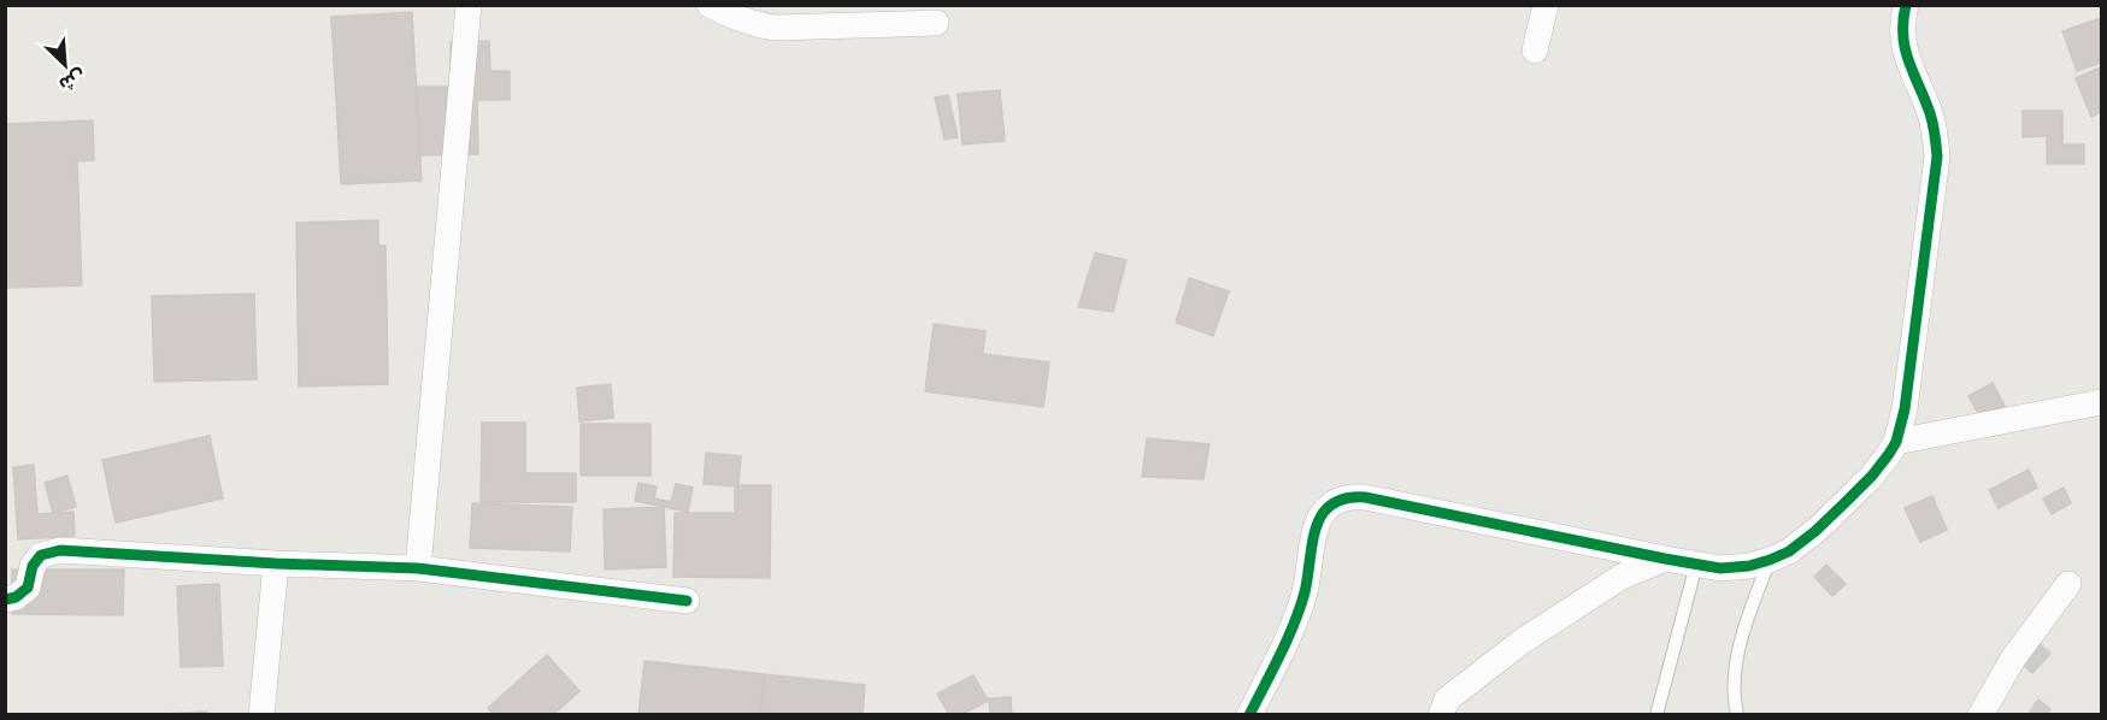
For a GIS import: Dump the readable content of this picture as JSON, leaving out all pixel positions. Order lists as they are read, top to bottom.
{
  "north": "bottom right"
}
